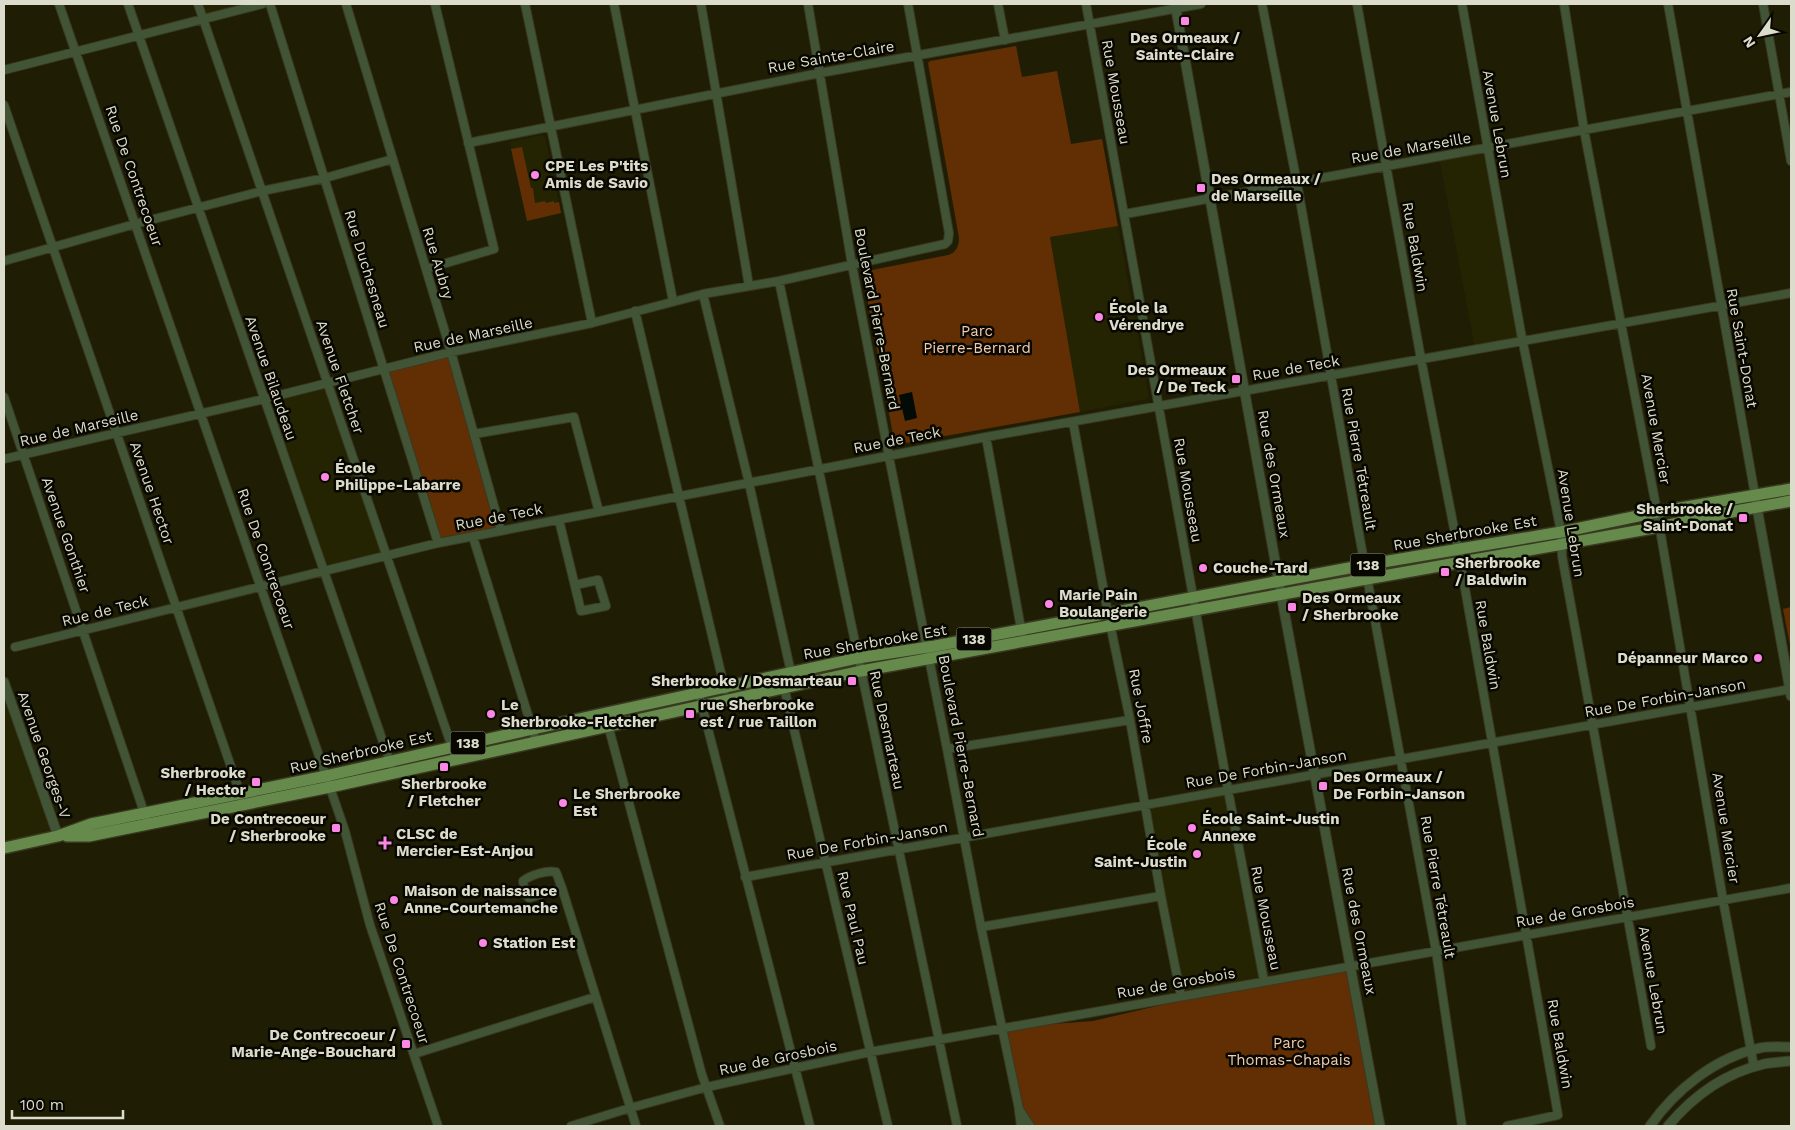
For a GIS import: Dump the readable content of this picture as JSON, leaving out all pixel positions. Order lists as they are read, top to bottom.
{
  "streets": {
    "main road": ["Rue Sherbrooke Est", "138"],
    "street": [
      "Rue Sainte-Claire",
      "Rue Mousseau",
      "Avenue Lebrun",
      "Rue de Marseille",
      "Rue De Contrecoeur",
      "Rue Baldwin",
      "Rue Aubry",
      "Rue Duchesneau",
      "Boulevard Pierre-Bernard",
      "Rue Saint-Donat",
      "Rue de Teck",
      "Avenue Fletcher",
      "Avenue Bilaudeau",
      "Avenue Mercier",
      "Rue Pierre Tétreault",
      "Rue des Ormeaux",
      "Avenue Hector",
      "Avenue Gonthier",
      "Rue De Forbin-Janson",
      "Rue Joffre",
      "Rue Desmarteau",
      "Avenue Georges-V",
      "Rue de Grosbois",
      "Rue Paul Pau"
    ]
  },
  "crossings": [
    ["Rue Sainte-Claire", "Rue Mousseau"],
    ["Rue Sainte-Claire", "Rue de Marseille"],
    ["Rue Sainte-Claire", "Boulevard Pierre-Bernard"],
    ["Rue Sainte-Claire", "Rue des Ormeaux"],
    ["Rue Mousseau", "Rue de Marseille"],
    ["Rue Mousseau", "Rue de Teck"],
    ["Rue Mousseau", "Rue Sherbrooke Est"],
    ["Rue Mousseau", "Rue De Forbin-Janson"],
    ["Rue Mousseau", "Rue de Grosbois"],
    ["Avenue Lebrun", "Rue de Marseille"],
    ["Avenue Lebrun", "Rue de Teck"],
    ["Avenue Lebrun", "Rue Sherbrooke Est"],
    ["Avenue Lebrun", "Rue De Forbin-Janson"],
    ["Avenue Lebrun", "Rue de Grosbois"],
    ["Rue de Marseille", "Rue De Contrecoeur"],
    ["Rue de Marseille", "Rue Baldwin"],
    ["Rue de Marseille", "Rue Aubry"],
    ["Rue de Marseille", "Rue Duchesneau"],
    ["Rue de Marseille", "Boulevard Pierre-Bernard"],
    ["Rue de Marseille", "Rue Saint-Donat"],
    ["Rue de Marseille", "Avenue Fletcher"],
    ["Rue de Marseille", "Avenue Bilaudeau"],
    ["Rue de Marseille", "Avenue Mercier"],
    ["Rue de Marseille", "Rue Pierre Tétreault"],
    ["Rue de Marseille", "Rue des Ormeaux"],
    ["Rue de Marseille", "Avenue Hector"],
    ["Rue de Marseille", "Avenue Gonthier"],
    ["Rue de Marseille", "Rue Desmarteau"],
    ["Rue de Marseille", "Rue Paul Pau"],
    ["Rue De Contrecoeur", "Rue de Teck"],
    ["Rue De Contrecoeur", "Rue Sherbrooke Est"],
    ["Rue Baldwin", "Rue de Teck"],
    ["Rue Baldwin", "Rue Sherbrooke Est"],
    ["Rue Baldwin", "Rue De Forbin-Janson"],
    ["Rue Baldwin", "Rue de Grosbois"],
    ["Rue Aubry", "Rue de Teck"],
    ["Rue Duchesneau", "Rue de Teck"],
    ["Boulevard Pierre-Bernard", "Rue de Teck"],
    ["Boulevard Pierre-Bernard", "Rue Sherbrooke Est"],
    ["Boulevard Pierre-Bernard", "Rue De Forbin-Janson"],
    ["Boulevard Pierre-Bernard", "Rue de Grosbois"],
    ["Rue Saint-Donat", "Rue de Teck"],
    ["Rue Saint-Donat", "Rue Sherbrooke Est"],
    ["Rue Saint-Donat", "Rue De Forbin-Janson"],
    ["Rue de Teck", "Avenue Fletcher"],
    ["Rue de Teck", "Avenue Bilaudeau"],
    ["Rue de Teck", "Avenue Mercier"],
    ["Rue de Teck", "Rue Pierre Tétreault"],
    ["Rue de Teck", "Rue des Ormeaux"],
    ["Rue de Teck", "Avenue Hector"],
    ["Rue de Teck", "Avenue Gonthier"],
    ["Rue de Teck", "Rue Joffre"],
    ["Rue de Teck", "Rue Desmarteau"],
    ["Rue de Teck", "Rue Paul Pau"],
    ["Avenue Fletcher", "Rue Sherbrooke Est"],
    ["Avenue Bilaudeau", "Rue Sherbrooke Est"],
    ["Avenue Mercier", "Rue Sherbrooke Est"],
    ["Avenue Mercier", "Rue De Forbin-Janson"],
    ["Avenue Mercier", "Rue de Grosbois"],
    ["Rue Pierre Tétreault", "Rue Sherbrooke Est"],
    ["Rue Pierre Tétreault", "Rue De Forbin-Janson"],
    ["Rue Pierre Tétreault", "Rue de Grosbois"],
    ["Rue des Ormeaux", "Rue Sherbrooke Est"],
    ["Rue des Ormeaux", "Rue De Forbin-Janson"],
    ["Rue des Ormeaux", "Rue de Grosbois"],
    ["Avenue Hector", "Rue Sherbrooke Est"],
    ["Rue Sherbrooke Est", "Avenue Gonthier"],
    ["Rue Sherbrooke Est", "Rue Joffre"],
    ["Rue Sherbrooke Est", "Rue Desmarteau"],
    ["Rue Sherbrooke Est", "Avenue Georges-V"],
    ["Rue Sherbrooke Est", "Rue Paul Pau"],
    ["Rue De Forbin-Janson", "Rue Joffre"],
    ["Rue De Forbin-Janson", "Rue Desmarteau"],
    ["Rue De Forbin-Janson", "Rue Paul Pau"],
    ["Rue Joffre", "Rue de Grosbois"],
    ["Rue Desmarteau", "Rue de Grosbois"],
    ["Rue de Grosbois", "Rue Paul Pau"]
  ],
  "parks": ["Parc Pierre-Bernard", "Parc Thomas-Chapais"],
  "places": {
    "transit": [
      "Des Ormeaux / Sainte-Claire",
      "Des Ormeaux / de Marseille",
      "Des Ormeaux / De Teck",
      "Sherbrooke / Saint-Donat",
      "Sherbrooke / Baldwin",
      "Des Ormeaux / Sherbrooke",
      "Sherbrooke / Desmarteau",
      "rue Sherbrooke est / rue Taillon",
      "Sherbrooke / Fletcher",
      "Sherbrooke / Hector",
      "Des Ormeaux / De Forbin-Janson",
      "De Contrecoeur / Sherbrooke",
      "De Contrecoeur / Marie-Ange-Bouchard"
    ],
    "other": [
      "CPE Les P'tits Amis de Savio",
      "École la Vérendrye",
      "École Philippe-Labarre",
      "Couche-Tard",
      "Marie Pain Boulangerie",
      "Dépanneur Marco",
      "Le Sherbrooke-Fletcher",
      "Le Sherbrooke Est",
      "École Saint-Justin Annexe",
      "École Saint-Justin",
      "Maison de naissance Anne-Courtemanche",
      "Station Est"
    ],
    "health": ["CLSC de Mercier-Est-Anjou"]
  },
  "scale_bar": "100 m",
  "north": "bottom left"
}
